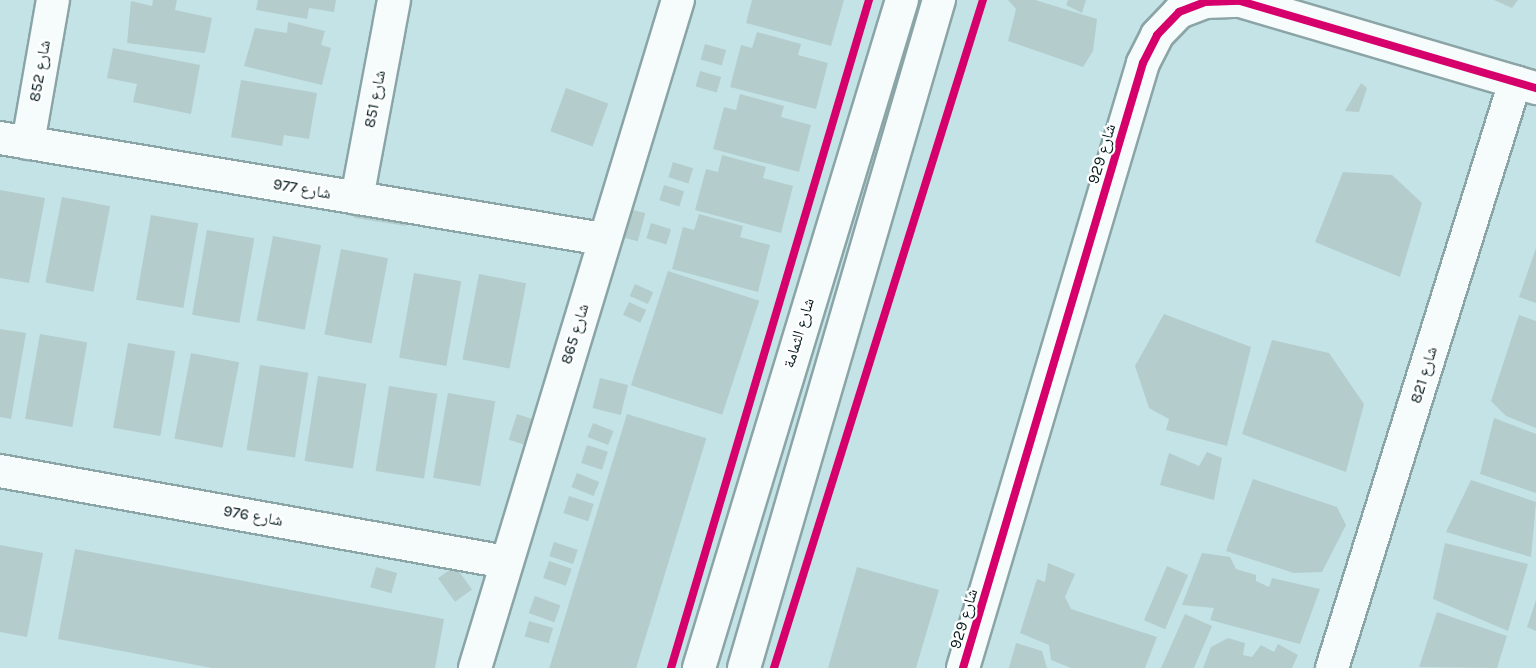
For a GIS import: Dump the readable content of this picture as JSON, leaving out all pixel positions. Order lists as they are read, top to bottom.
{
  "streets": {
    "street": [
      "شارع 852",
      "شارع 851",
      "شارع 929",
      "شارع 977",
      "شارع الثمامة",
      "شارع 865",
      "شارع 821",
      "شارع 976"
    ]
  },
  "crossings": [
    ["شارع 852", "شارع 977"],
    ["شارع 851", "شارع 977"],
    ["شارع 929", "شارع 821"],
    ["شارع 977", "شارع 865"],
    ["شارع 865", "شارع 976"]
  ]
}
